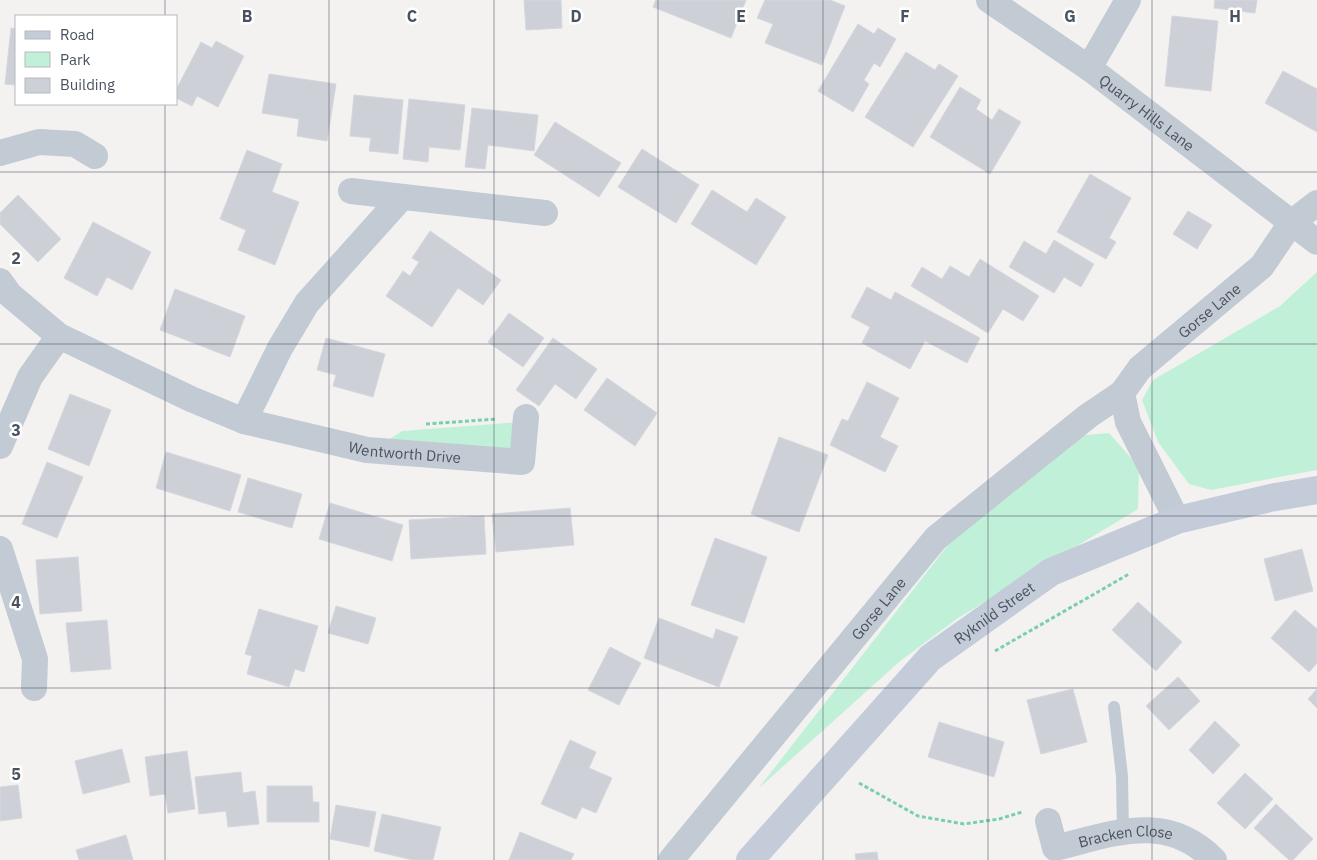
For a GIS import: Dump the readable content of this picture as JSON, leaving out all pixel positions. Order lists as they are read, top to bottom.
{
  "streets": {
    "street": [
      "Quarry Hills Lane",
      "Gorse Lane",
      "Wentworth Drive",
      "Ryknild Street",
      "Bracken Close"
    ]
  },
  "crossings": [
    ["Quarry Hills Lane", "Gorse Lane"]
  ],
  "legend": ["Road", "Park", "Building"],
  "grid": {
    "columns": [
      "B",
      "C",
      "D",
      "E",
      "F",
      "G",
      "H"
    ],
    "rows": [
      "2",
      "3",
      "4",
      "5"
    ]
  }
}
